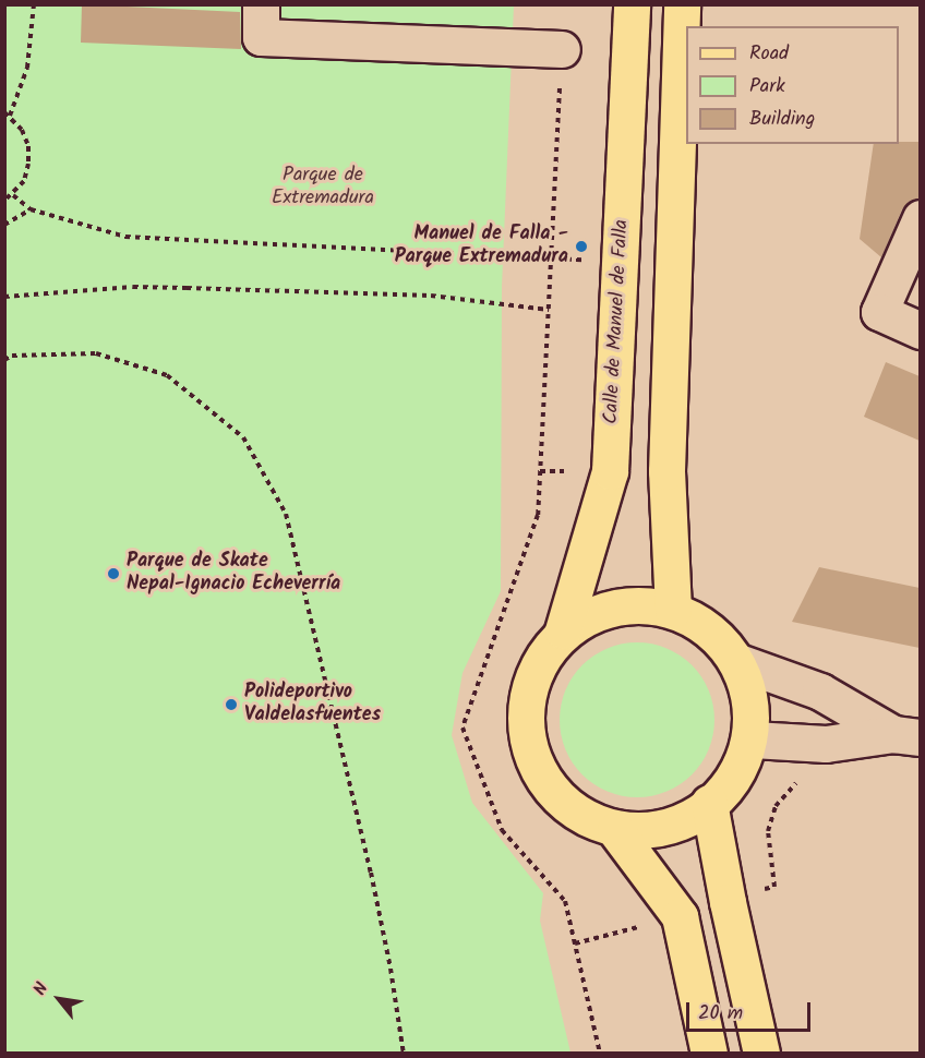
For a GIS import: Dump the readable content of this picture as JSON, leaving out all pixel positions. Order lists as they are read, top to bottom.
{
  "streets": {
    "main road": ["Calle de Manuel de Falla"]
  },
  "parks": ["Parque de Extremadura"],
  "places": ["Manuel de Falla - Parque Extremadura", "Parque de Skate Nepal-Ignacio Echeverría", "Polideportivo Valdelasfuentes"],
  "legend": ["Road", "Park", "Building"],
  "scale_bar": "20 m",
  "north": "top left"
}
